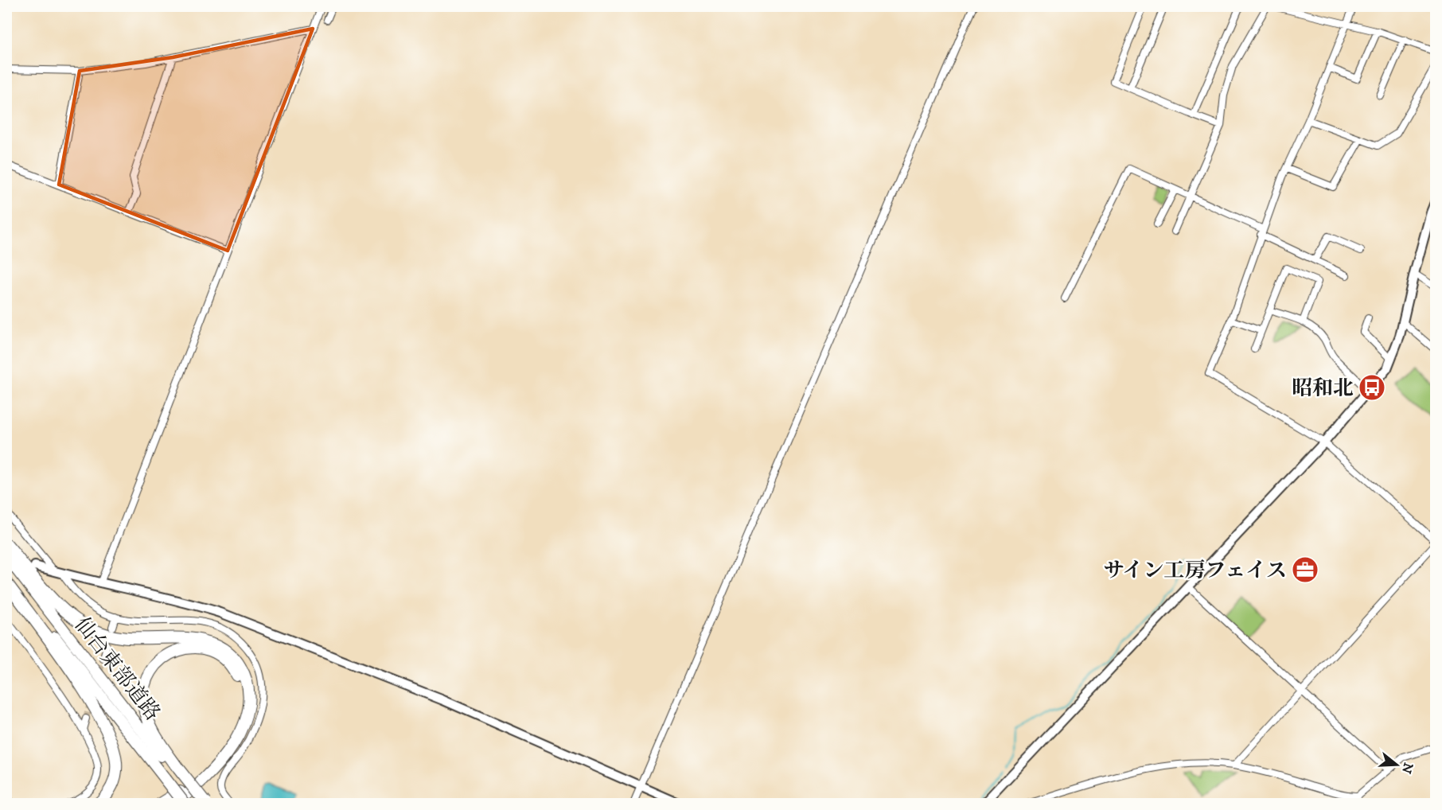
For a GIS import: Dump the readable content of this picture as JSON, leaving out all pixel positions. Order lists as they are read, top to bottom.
{
  "streets": {
    "highway": ["仙台東部道路"]
  },
  "places": {
    "bus stop": ["昭和北"],
    "office": ["サイン工房フェイス"]
  },
  "north": "right"
}
